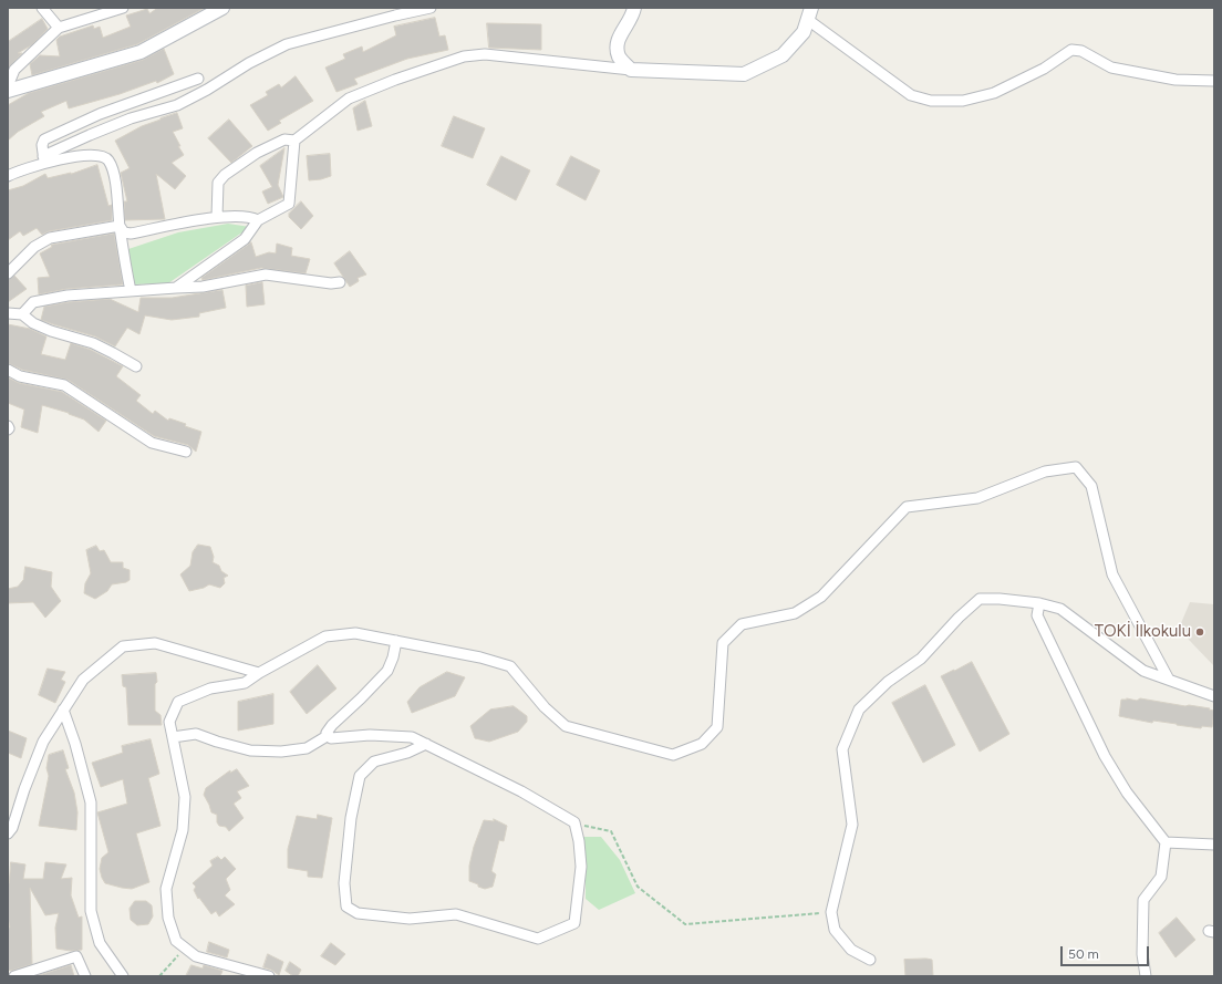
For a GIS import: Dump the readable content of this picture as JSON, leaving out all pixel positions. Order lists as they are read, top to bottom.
{
  "places": ["TOKİ İlkokulu"],
  "scale_bar": "50 m"
}
